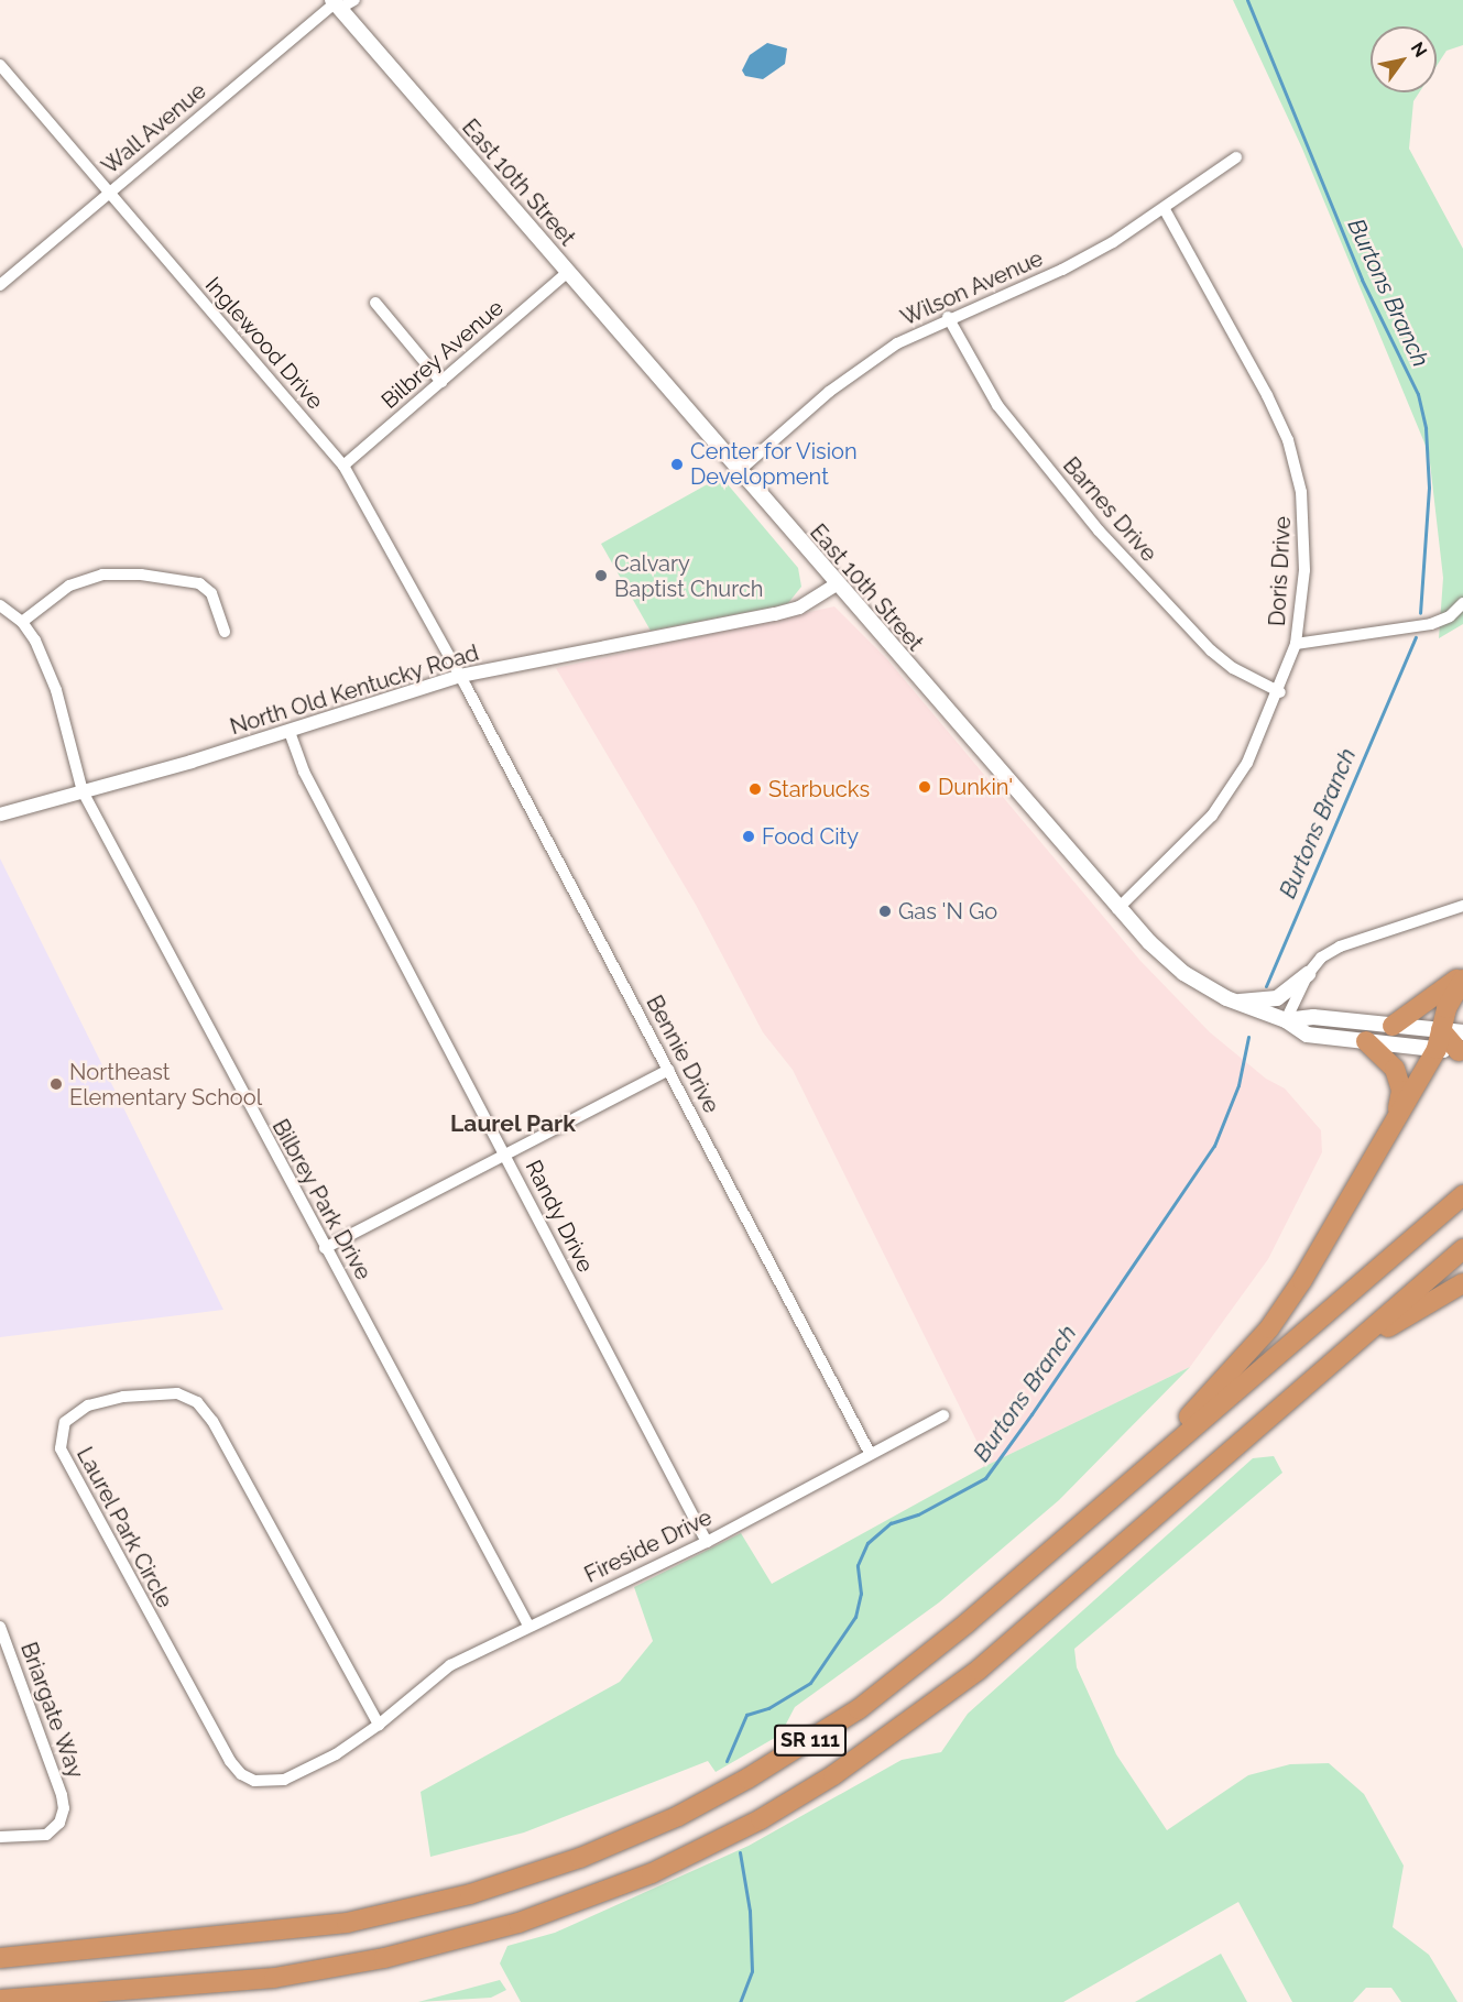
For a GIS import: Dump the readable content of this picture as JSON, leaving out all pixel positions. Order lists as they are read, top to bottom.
{
  "streets": {
    "highway": ["SR 111"],
    "main road": ["East 10th Street"],
    "street": [
      "Wall Avenue",
      "Wilson Avenue",
      "Inglewood Drive",
      "Bilbrey Avenue",
      "Barnes Drive",
      "Doris Drive",
      "North Old Kentucky Road",
      "Bennie Drive",
      "Bilbrey Park Drive",
      "Randy Drive",
      "Laurel Park Circle",
      "Fireside Drive",
      "Briargate Way"
    ]
  },
  "crossings": [
    ["Wall Avenue", "East 10th Street"],
    ["Wall Avenue", "Inglewood Drive"],
    ["East 10th Street", "Wilson Avenue"],
    ["East 10th Street", "Bilbrey Avenue"],
    ["East 10th Street", "Doris Drive"],
    ["East 10th Street", "North Old Kentucky Road"],
    ["Wilson Avenue", "Barnes Drive"],
    ["Wilson Avenue", "Doris Drive"],
    ["Inglewood Drive", "Bilbrey Avenue"],
    ["Inglewood Drive", "North Old Kentucky Road"],
    ["Inglewood Drive", "Bennie Drive"],
    ["Barnes Drive", "Doris Drive"],
    ["North Old Kentucky Road", "Bennie Drive"],
    ["North Old Kentucky Road", "Bilbrey Park Drive"],
    ["North Old Kentucky Road", "Randy Drive"],
    ["Bennie Drive", "Fireside Drive"],
    ["Bilbrey Park Drive", "Fireside Drive"],
    ["Randy Drive", "Fireside Drive"],
    ["Laurel Park Circle", "Fireside Drive"]
  ],
  "districts": ["Laurel Park"],
  "water": ["Burtons Branch"],
  "places": [
    "Center for Vision Development",
    "Calvary Baptist Church",
    "Dunkin'",
    "Starbucks",
    "Food City",
    "Gas 'N Go",
    "Northeast Elementary School"
  ],
  "north": "top right"
}
